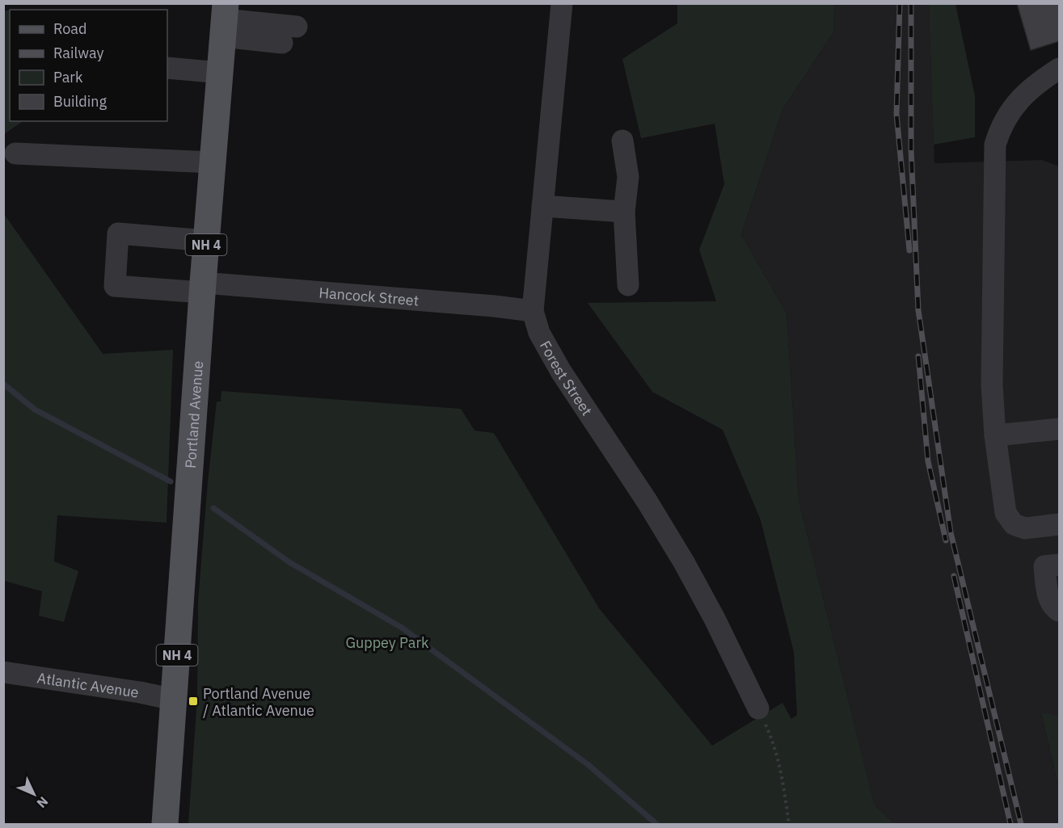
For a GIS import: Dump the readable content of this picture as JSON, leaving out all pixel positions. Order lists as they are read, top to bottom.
{
  "streets": {
    "main road": ["NH 4", "Portland Avenue"],
    "street": ["Hancock Street", "Forest Street", "Atlantic Avenue"]
  },
  "crossings": [
    ["Hancock Street", "Forest Street"],
    ["Hancock Street", "Portland Avenue"],
    ["Portland Avenue", "Atlantic Avenue"]
  ],
  "parks": ["Guppey Park"],
  "places": {
    "transit": ["Portland Avenue / Atlantic Avenue"]
  },
  "legend": [
    "Road",
    "Railway",
    "Park",
    "Building"
  ],
  "north": "bottom right"
}
